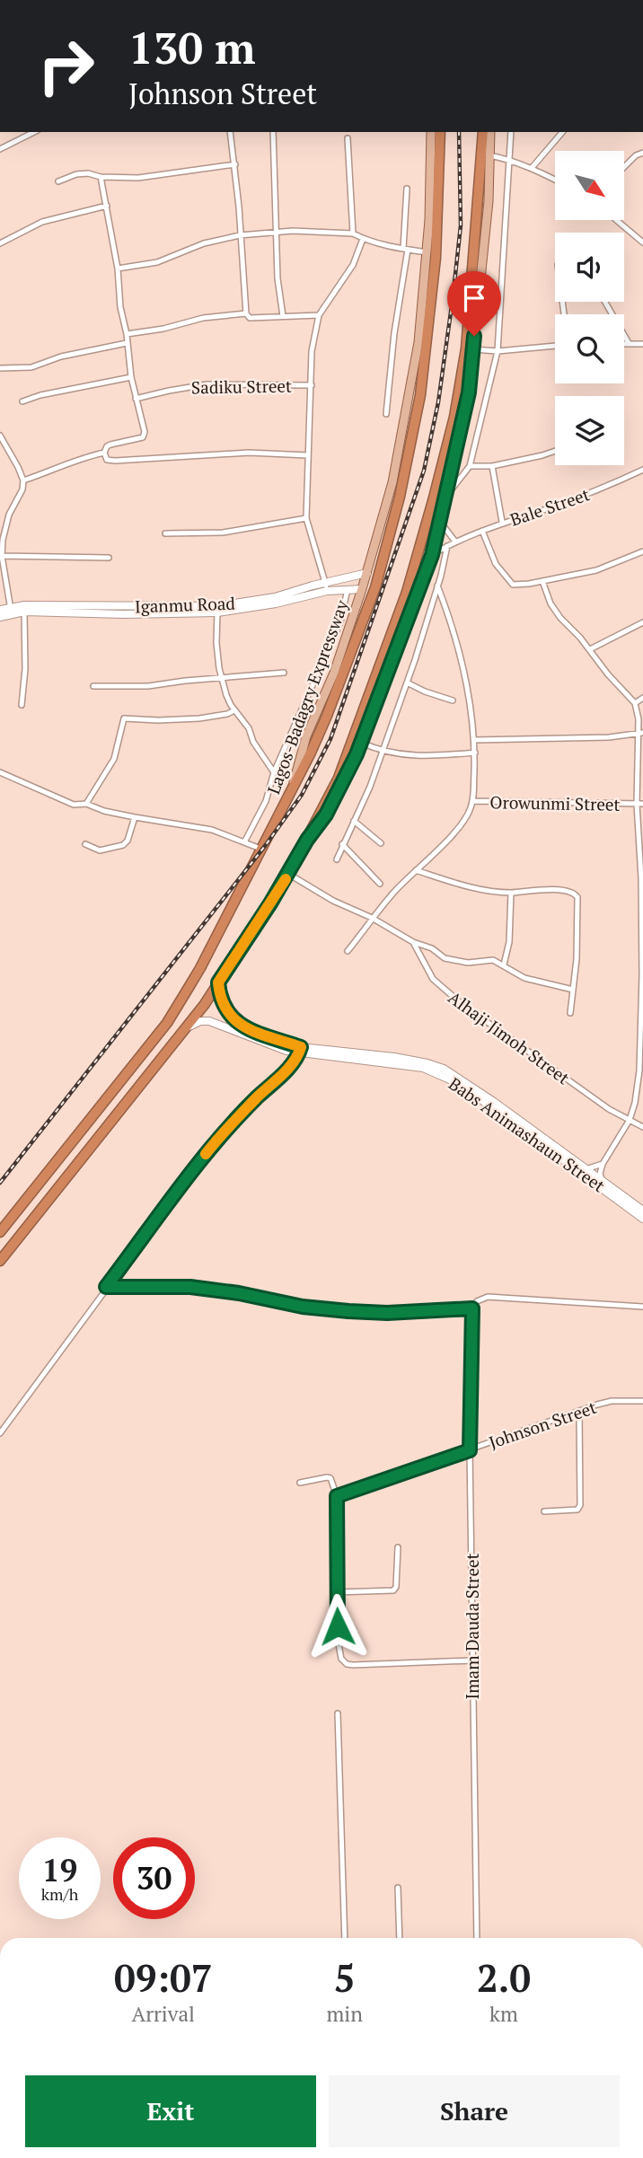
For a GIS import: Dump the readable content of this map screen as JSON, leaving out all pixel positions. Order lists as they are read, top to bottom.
{
  "streets": {
    "highway": ["Lagos-Badagry Expressway"],
    "main road": ["Iganmu Road", "Babs Animashaun Street"],
    "street": [
      "Sadiku Street",
      "Bale Street",
      "Orowunmi Street",
      "Alhaji Jimoh Street",
      "Johnson Street",
      "Imam Dauda Street"
    ]
  },
  "crossings": [
    ["Iganmu Road", "Lagos-Badagry Expressway"],
    ["Johnson Street", "Imam Dauda Street"]
  ],
  "north": "bottom right",
  "page": {
    "turn": ["130 m", "Johnson Street"],
    "speed": "19 km/h",
    "limit": "30",
    "eta": [
      "09:07",
      "Arrival",
      "5",
      "min",
      "2.0",
      "km"
    ],
    "buttons": ["Exit", "Share"]
  }
}
